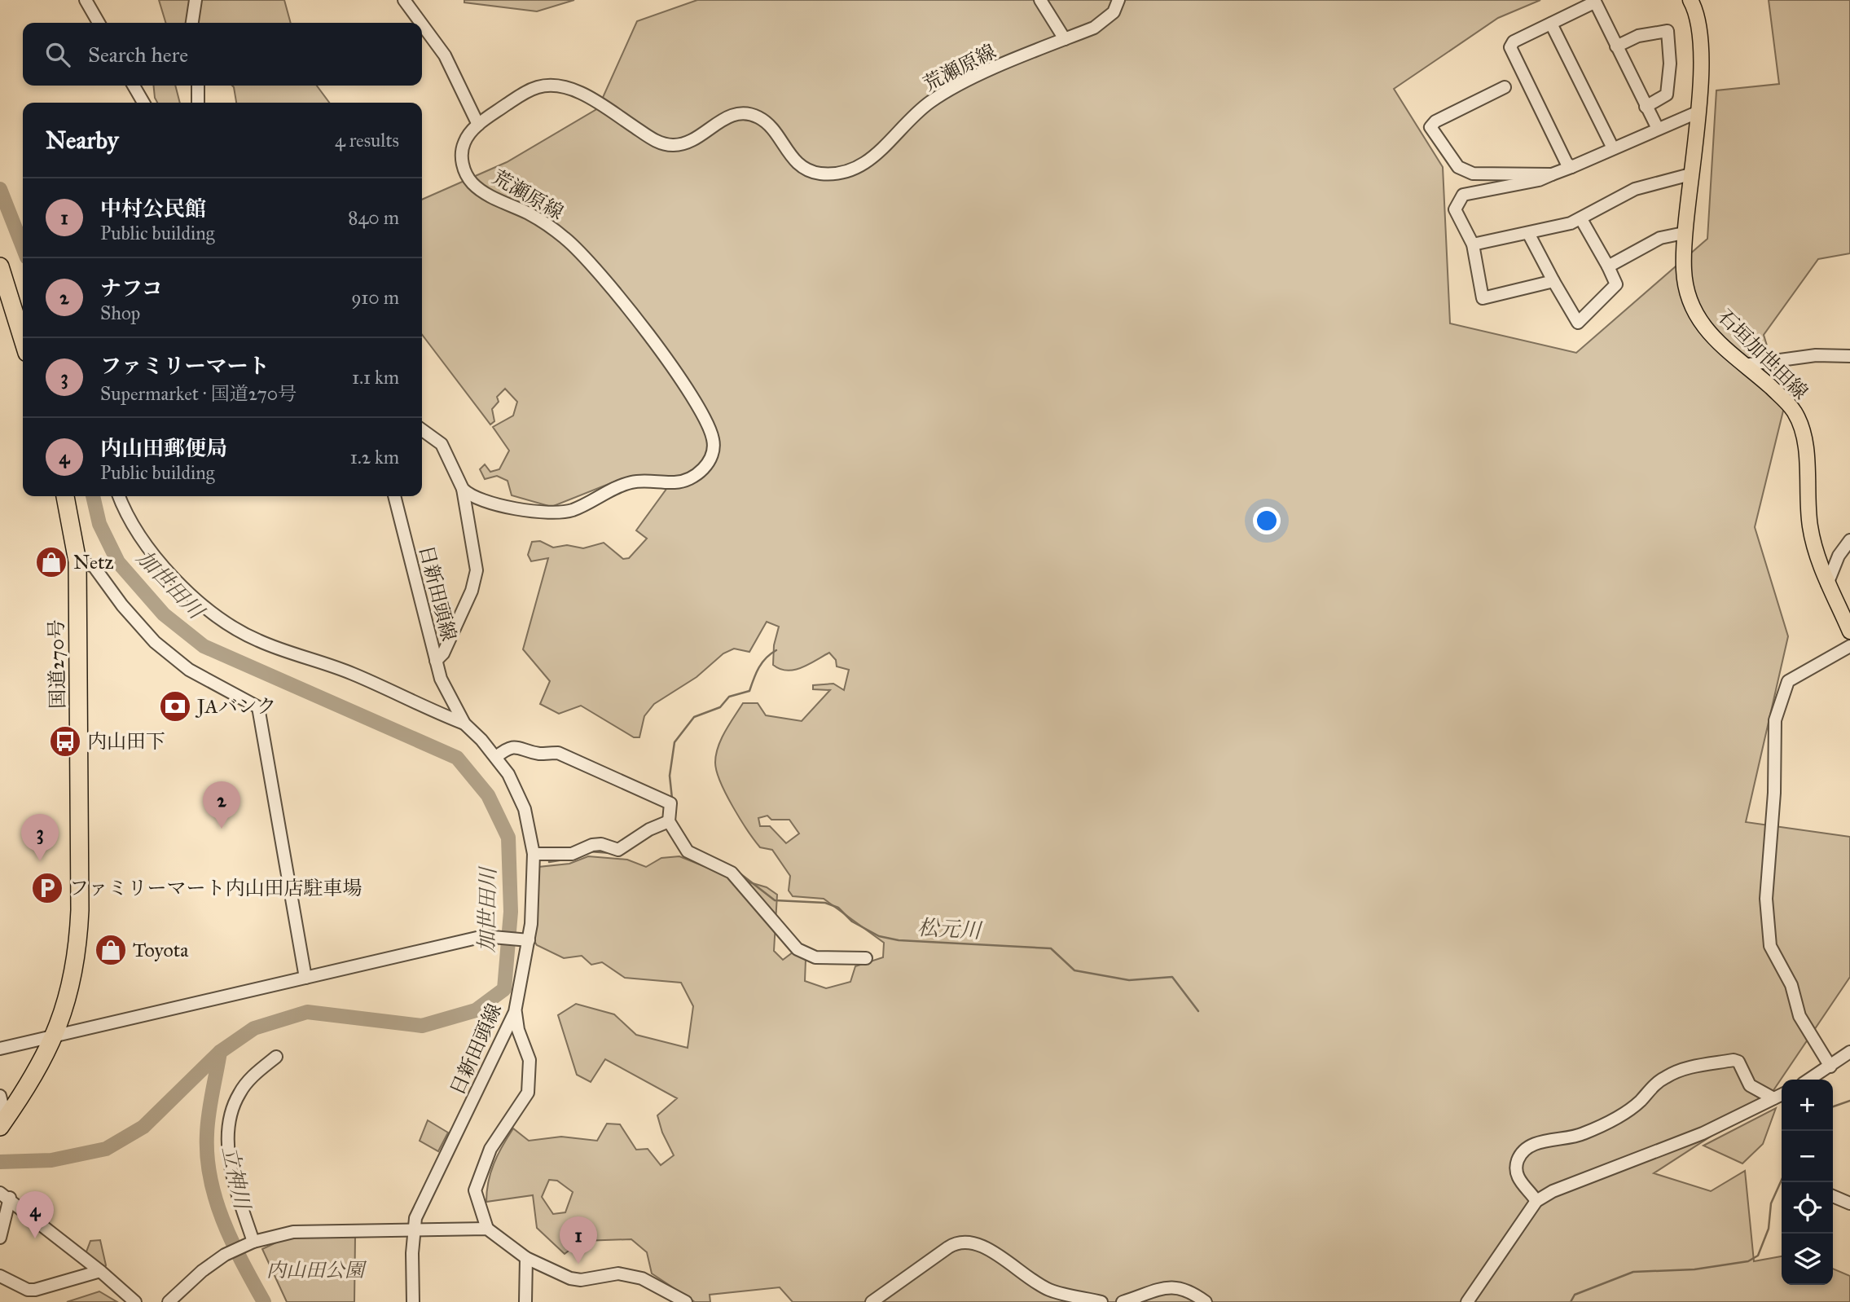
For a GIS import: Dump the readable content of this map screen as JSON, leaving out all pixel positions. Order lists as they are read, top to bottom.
{
  "streets": {
    "highway": ["国道270号"],
    "main road": ["石垣加世田線"],
    "street": ["荒瀬原線", "日新田頭線"]
  },
  "water": ["加世田川", "松元川", "立神川"],
  "parks": ["内山田公園"],
  "places": {
    "shop": ["Netz", "Toyota"],
    "bank": ["JAバンク"],
    "bus stop": ["内山田下"],
    "parking": ["ファミリーマート内山田店駐車場"]
  },
  "page": {
    "search": "Search here",
    "heading": ["Nearby", "4 results"],
    "list": [
      {
        "mark": "1",
        "name": "中村公民館",
        "note": "Public building",
        "value": "840 m"
      },
      {
        "mark": "2",
        "name": "ナフコ",
        "note": "Shop",
        "value": "910 m"
      },
      {
        "mark": "3",
        "name": "ファミリーマート",
        "note": "Supermarket · 国道270号",
        "value": "1.1 km"
      },
      {
        "mark": "4",
        "name": "内山田郵便局",
        "note": "Public building",
        "value": "1.2 km"
      }
    ],
    "pins": [
      "2",
      "3",
      "4",
      "1"
    ],
    "map_buttons": ["+", "−"]
  }
}
